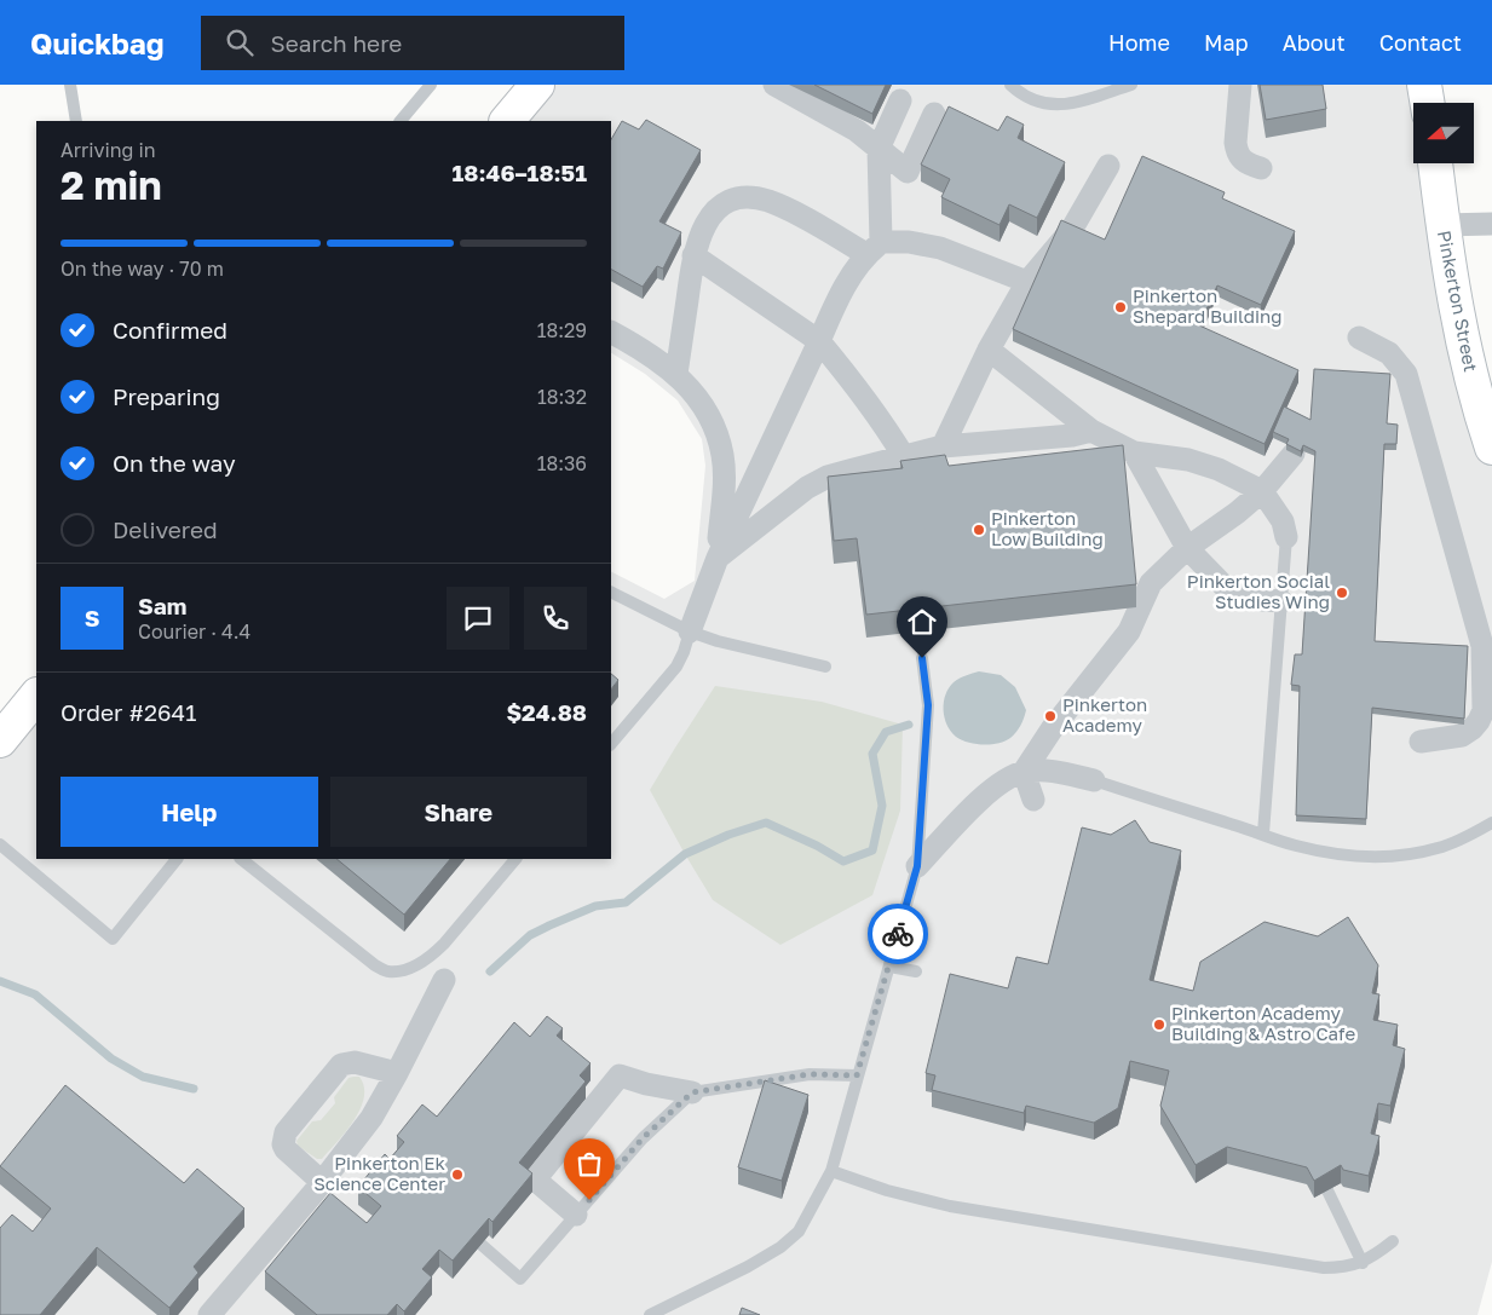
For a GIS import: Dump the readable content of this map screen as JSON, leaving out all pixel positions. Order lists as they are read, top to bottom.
{
  "streets": {
    "street": ["Pinkerton Street"]
  },
  "places": [
    "Pinkerton Shepard Building",
    "Pinkerton Low Building",
    "Pinkerton Social Studies Wing",
    "Pinkerton Academy",
    "Pinkerton Academy Building & Astro Cafe",
    "Pinkerton Ek Science Center"
  ],
  "north": "left",
  "page": {
    "header": "Quickbag",
    "search": "Search here",
    "nav": [
      "Home",
      "Map",
      "About",
      "Contact"
    ],
    "heading": ["2 min", "Arriving in", "18:46–18:51"],
    "panel": [
      "Sam",
      "Courier · 4.4",
      "Order #2641",
      "$24.88"
    ],
    "bar": "On the way · 70 m",
    "list": [
      ["Confirmed", "18:29"],
      ["Preparing", "18:32"],
      ["On the way", "18:36"],
      "Delivered"
    ],
    "round": "S",
    "buttons": ["Help", "Share"]
  }
}
